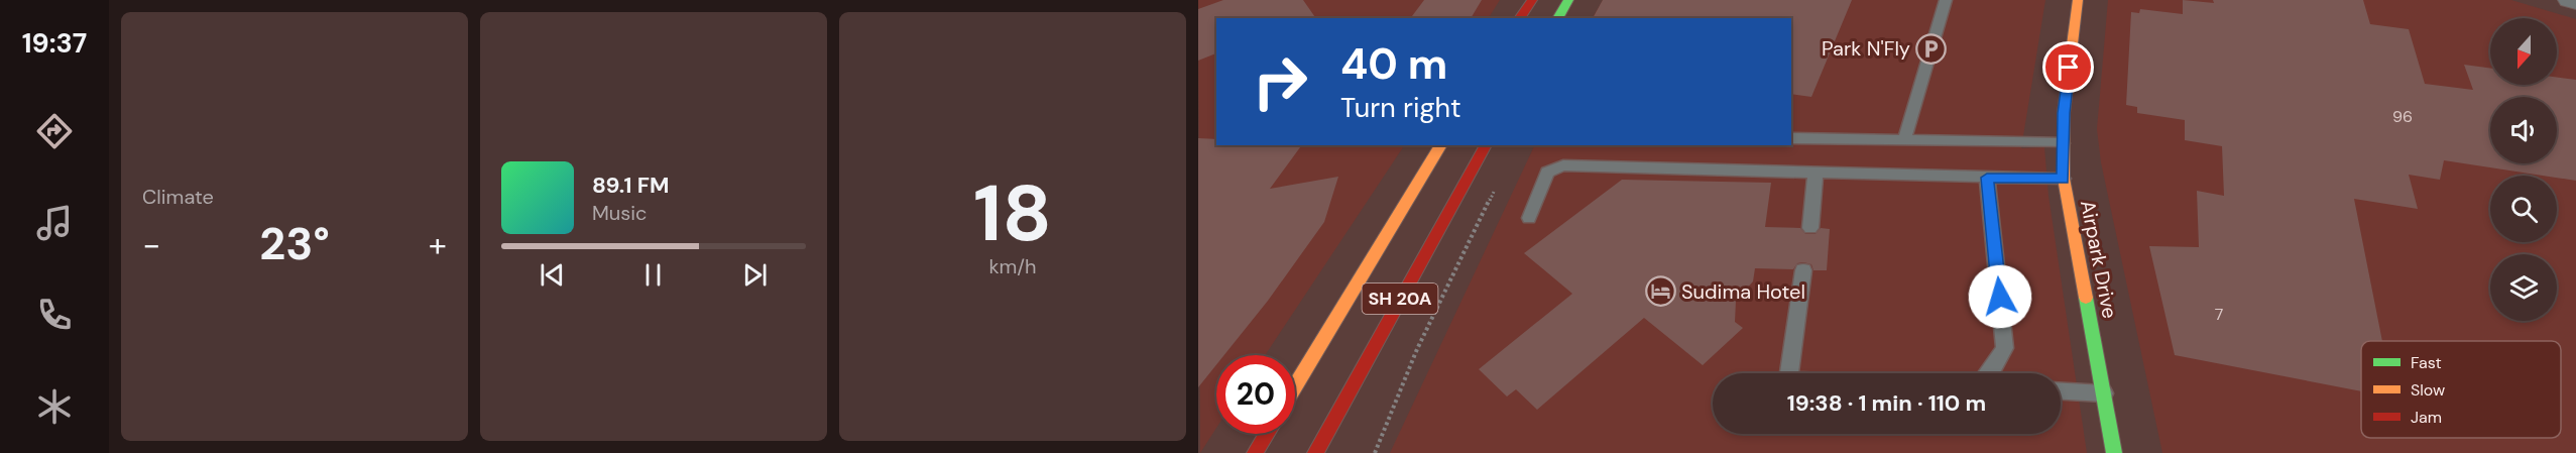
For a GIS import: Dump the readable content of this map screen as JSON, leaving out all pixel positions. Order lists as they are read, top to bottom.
{
  "streets": {
    "main road": ["Airpark Drive", "SH 20A"]
  },
  "places": {
    "parking": ["Park N'Fly"],
    "hotel": ["Sudima Hotel"]
  },
  "house_numbers": ["96", "7"],
  "legend": ["Fast", "Slow", "Jam"],
  "north": "bottom",
  "page": {
    "tabs": "19:37",
    "tile": [
      "Climate",
      ["18", "km/h"]
    ],
    "turn": ["40 m", "Turn right"],
    "song": ["89.1 FM", "Music"],
    "heat": ["−", "23°", "+"],
    "limit": "20",
    "trip": "19:38 · 1 min · 110 m"
  }
}
